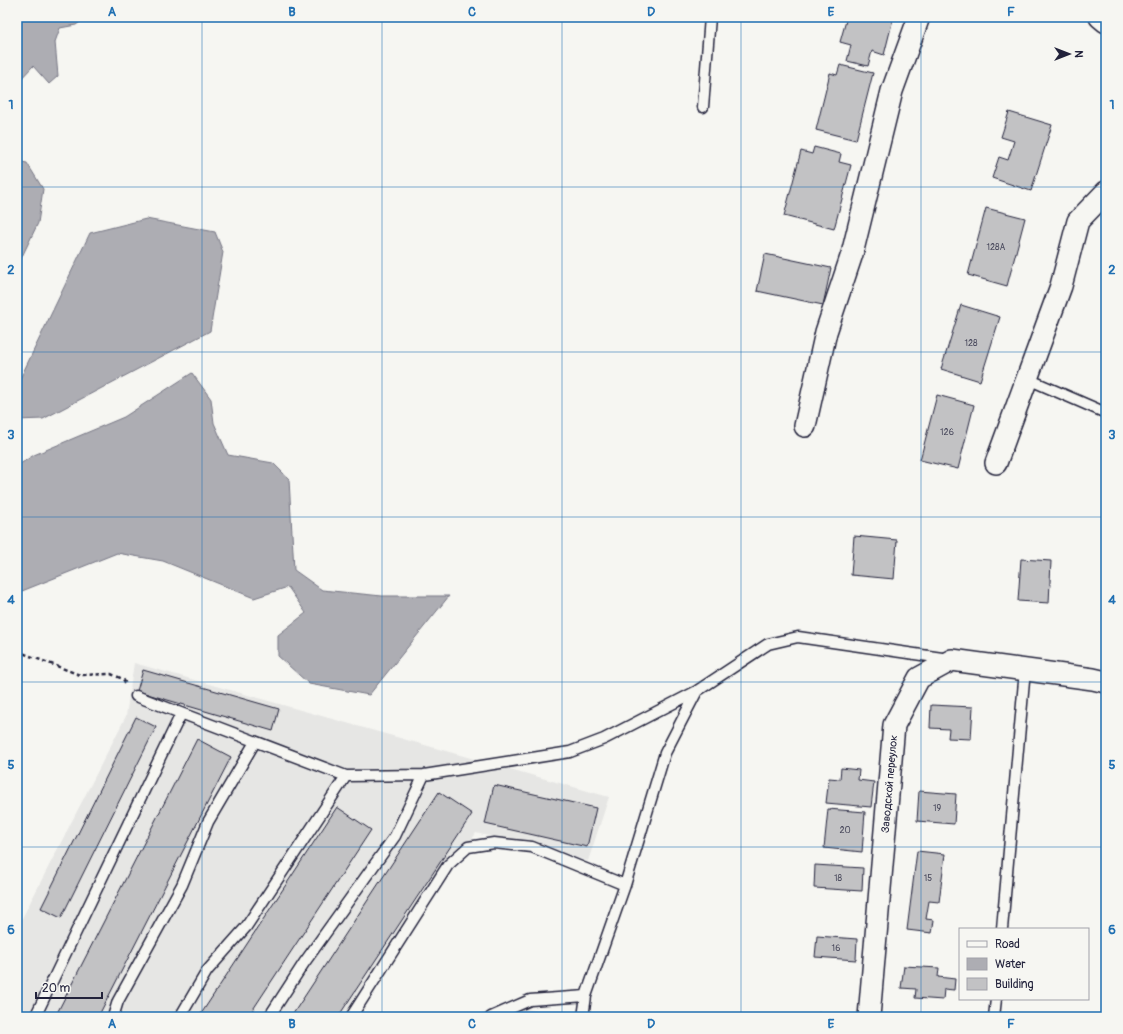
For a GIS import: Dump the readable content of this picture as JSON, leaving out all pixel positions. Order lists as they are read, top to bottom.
{
  "streets": {
    "street": ["Заводской переулок"]
  },
  "house_numbers": [
    "128А",
    "128",
    "126",
    "19",
    "20",
    "18",
    "15",
    "16"
  ],
  "legend": ["Road", "Water", "Building"],
  "scale_bar": "20 m",
  "north": "right",
  "grid": {
    "columns": [
      "A",
      "B",
      "C",
      "D",
      "E",
      "F"
    ],
    "rows": [
      "1",
      "2",
      "3",
      "4",
      "5",
      "6"
    ]
  }
}
